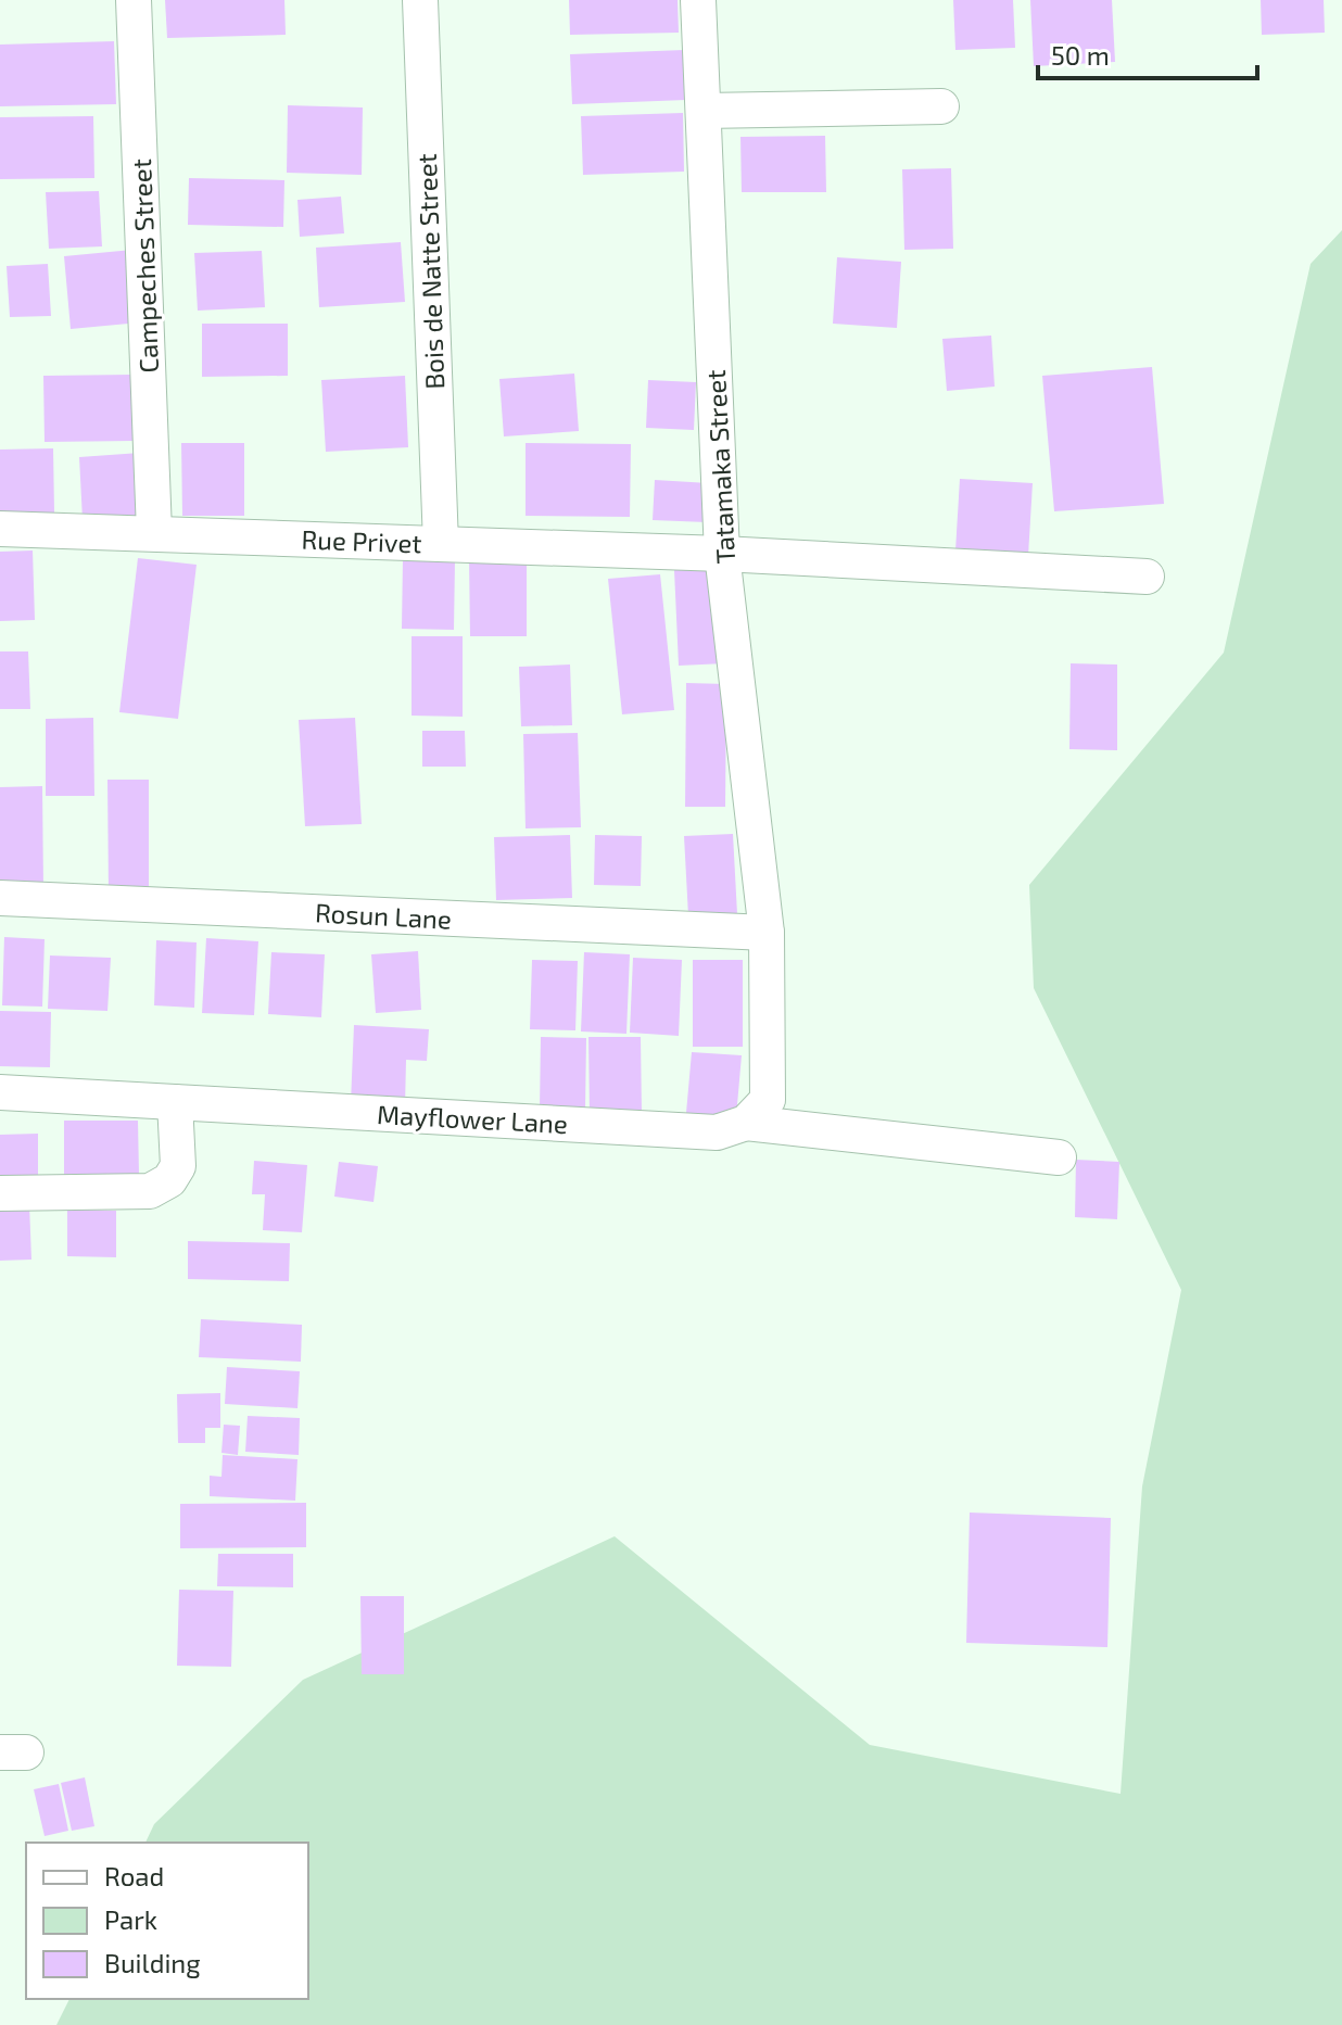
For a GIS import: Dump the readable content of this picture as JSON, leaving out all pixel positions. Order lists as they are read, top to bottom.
{
  "streets": {
    "street": [
      "Campeches Street",
      "Bois de Natte Street",
      "Tatamaka Street",
      "Rue Privet",
      "Rosun Lane",
      "Mayflower Lane"
    ]
  },
  "crossings": [
    ["Campeches Street", "Rue Privet"],
    ["Bois de Natte Street", "Rue Privet"],
    ["Tatamaka Street", "Rue Privet"],
    ["Tatamaka Street", "Rosun Lane"]
  ],
  "legend": ["Road", "Park", "Building"],
  "scale_bar": "50 m"
}
